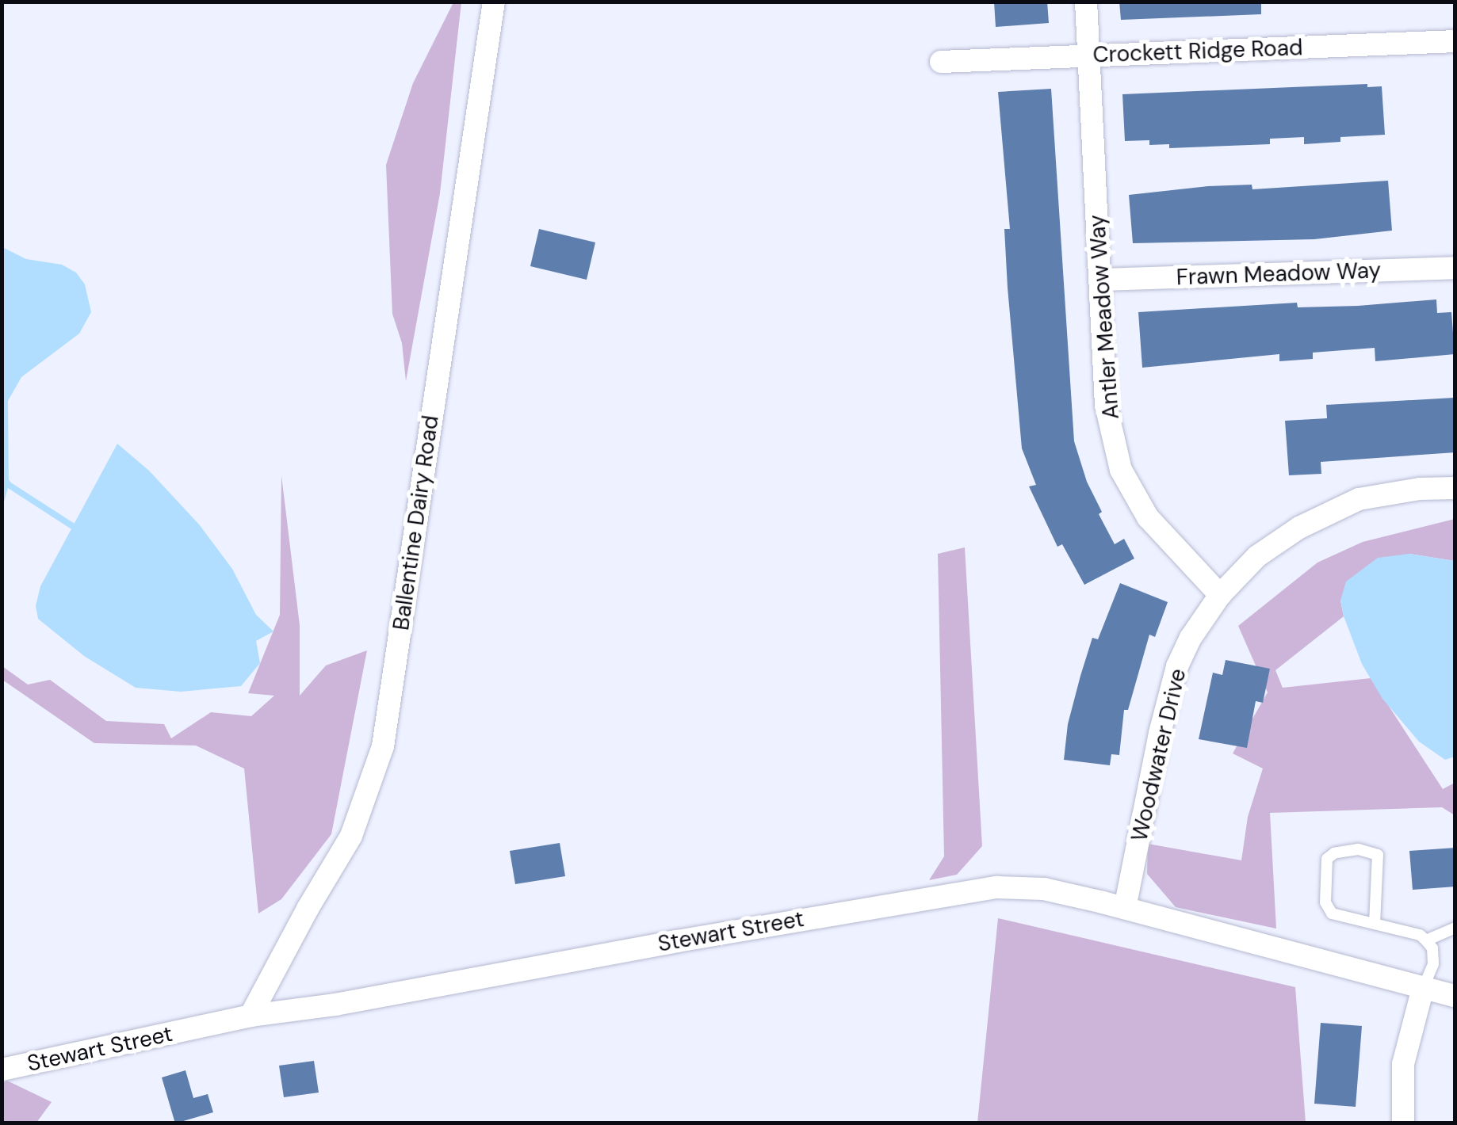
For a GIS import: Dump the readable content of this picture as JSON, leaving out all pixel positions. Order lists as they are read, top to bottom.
{
  "streets": {
    "street": [
      "Crockett Ridge Road",
      "Frawn Meadow Way",
      "Antler Meadow Way",
      "Ballentine Dairy Road",
      "Woodwater Drive",
      "Stewart Street"
    ]
  },
  "crossings": [
    ["Crockett Ridge Road", "Antler Meadow Way"],
    ["Frawn Meadow Way", "Antler Meadow Way"],
    ["Antler Meadow Way", "Woodwater Drive"],
    ["Ballentine Dairy Road", "Stewart Street"],
    ["Woodwater Drive", "Stewart Street"]
  ]
}
